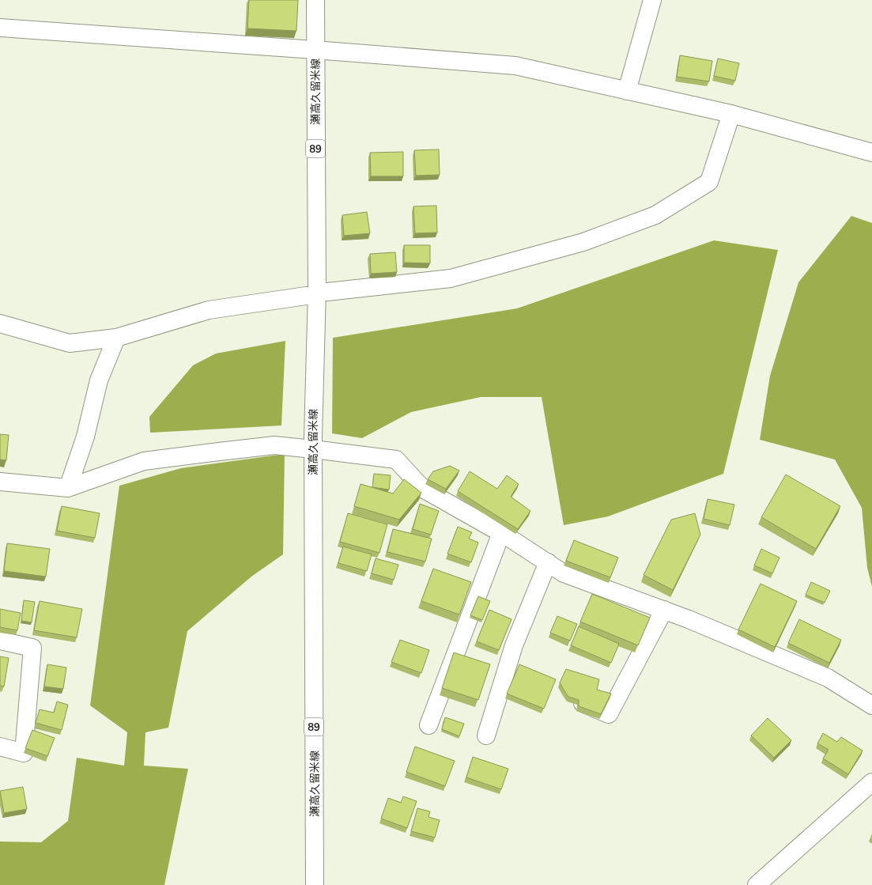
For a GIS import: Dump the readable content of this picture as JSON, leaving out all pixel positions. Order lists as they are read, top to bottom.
{
  "streets": {
    "street": ["瀬高久留米線", "89"]
  }
}
